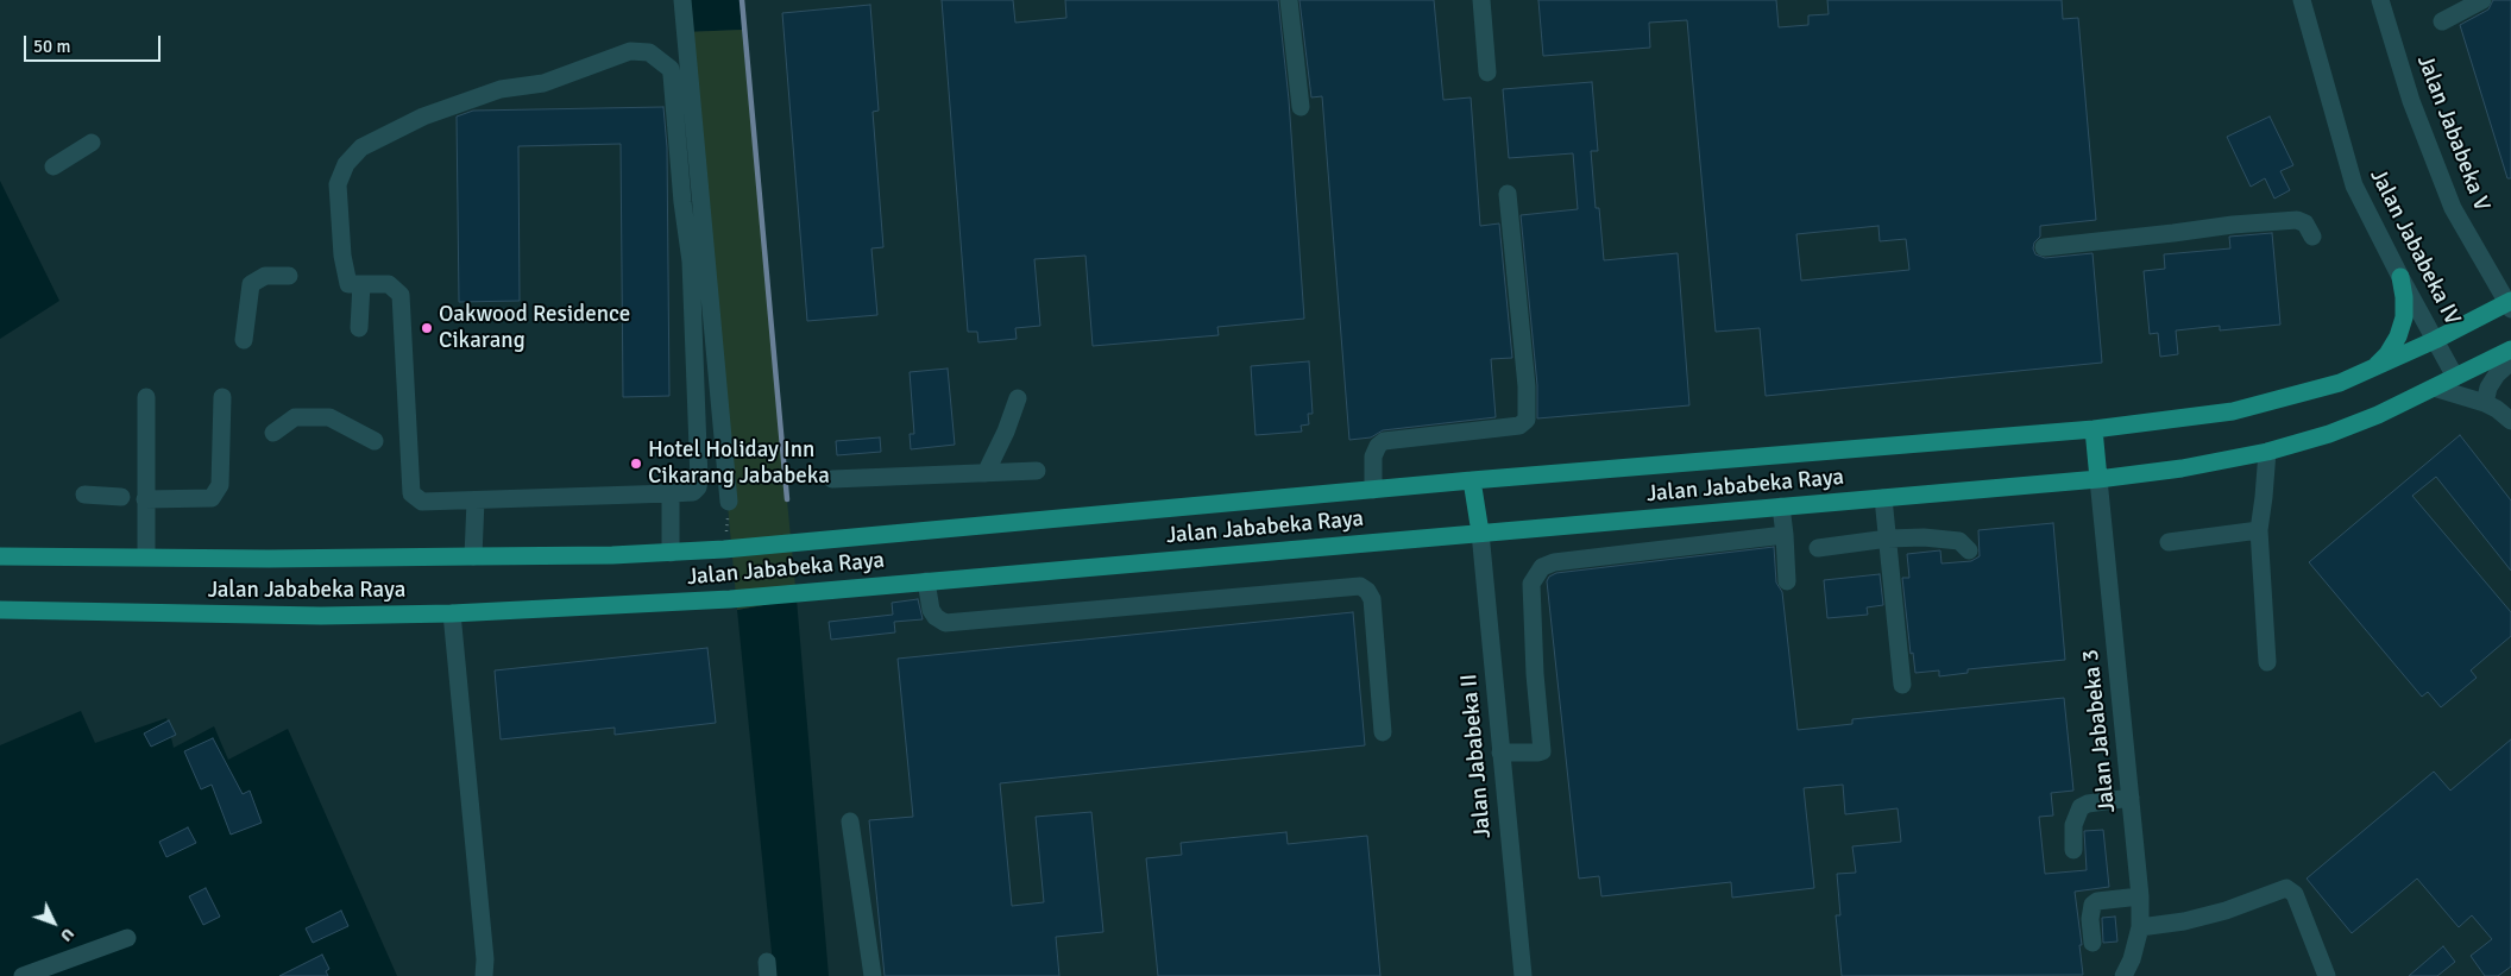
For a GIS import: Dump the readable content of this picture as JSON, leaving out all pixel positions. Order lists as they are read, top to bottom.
{
  "streets": {
    "main road": ["Jalan Jababeka Raya"],
    "street": [
      "Jalan Jababeka V",
      "Jalan Jababeka IV",
      "Jalan Jababeka 3",
      "Jalan Jababeka II"
    ]
  },
  "crossings": [
    ["Jalan Jababeka V", "Jalan Jababeka Raya"],
    ["Jalan Jababeka IV", "Jalan Jababeka Raya"],
    ["Jalan Jababeka Raya", "Jalan Jababeka 3"],
    ["Jalan Jababeka Raya", "Jalan Jababeka II"]
  ],
  "places": ["Oakwood Residence Cikarang", "Hotel Holiday Inn Cikarang Jababeka"],
  "scale_bar": "50 m",
  "north": "bottom right"
}
